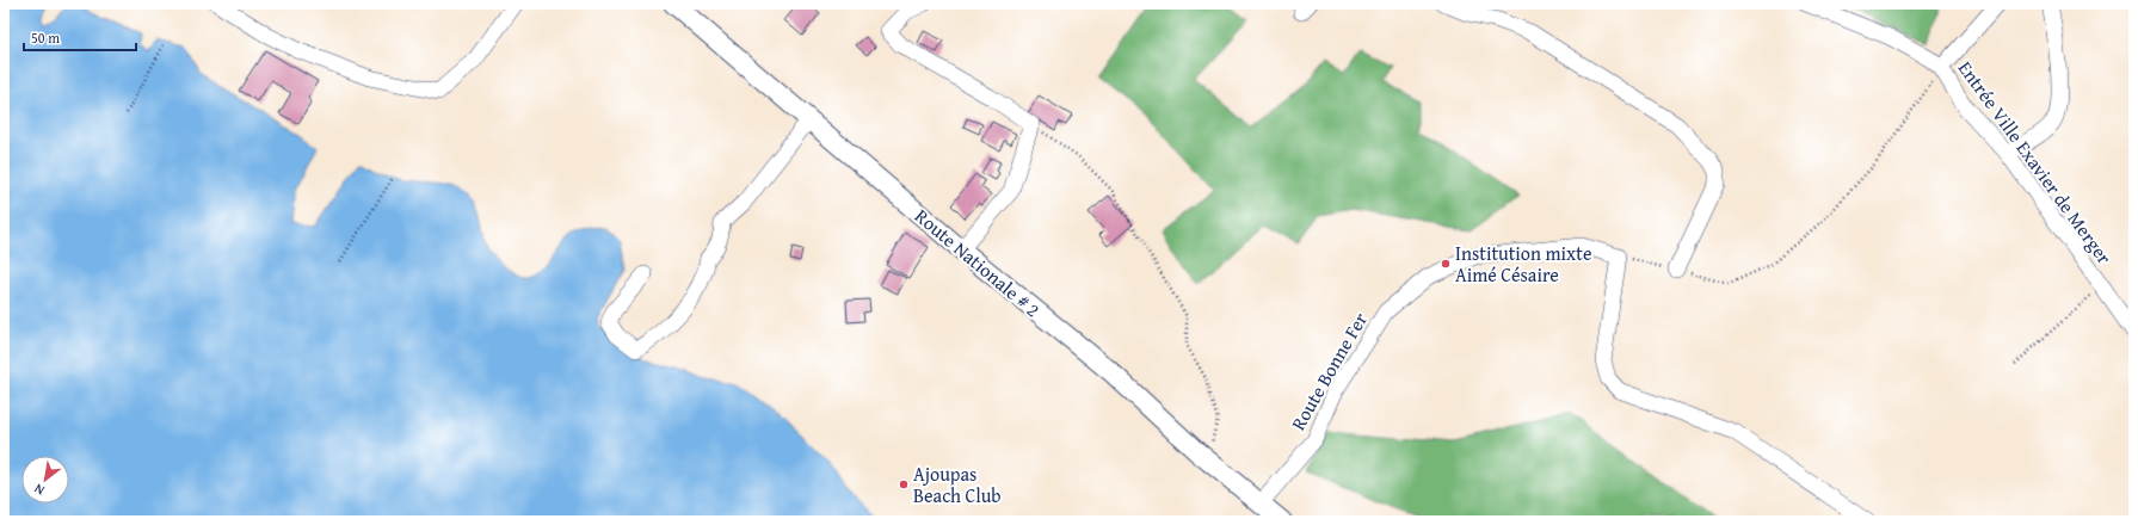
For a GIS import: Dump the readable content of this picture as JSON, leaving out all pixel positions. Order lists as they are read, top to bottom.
{
  "streets": {
    "main road": ["Route Nationale # 2"],
    "street": ["Entrée Ville Exavier de Merger", "Route Bonne Fer"]
  },
  "crossings": [
    ["Route Nationale # 2", "Route Bonne Fer"]
  ],
  "places": ["Institution mixte Aimé Césaire", "Ajoupas Beach Club"],
  "scale_bar": "50 m",
  "north": "bottom left"
}
